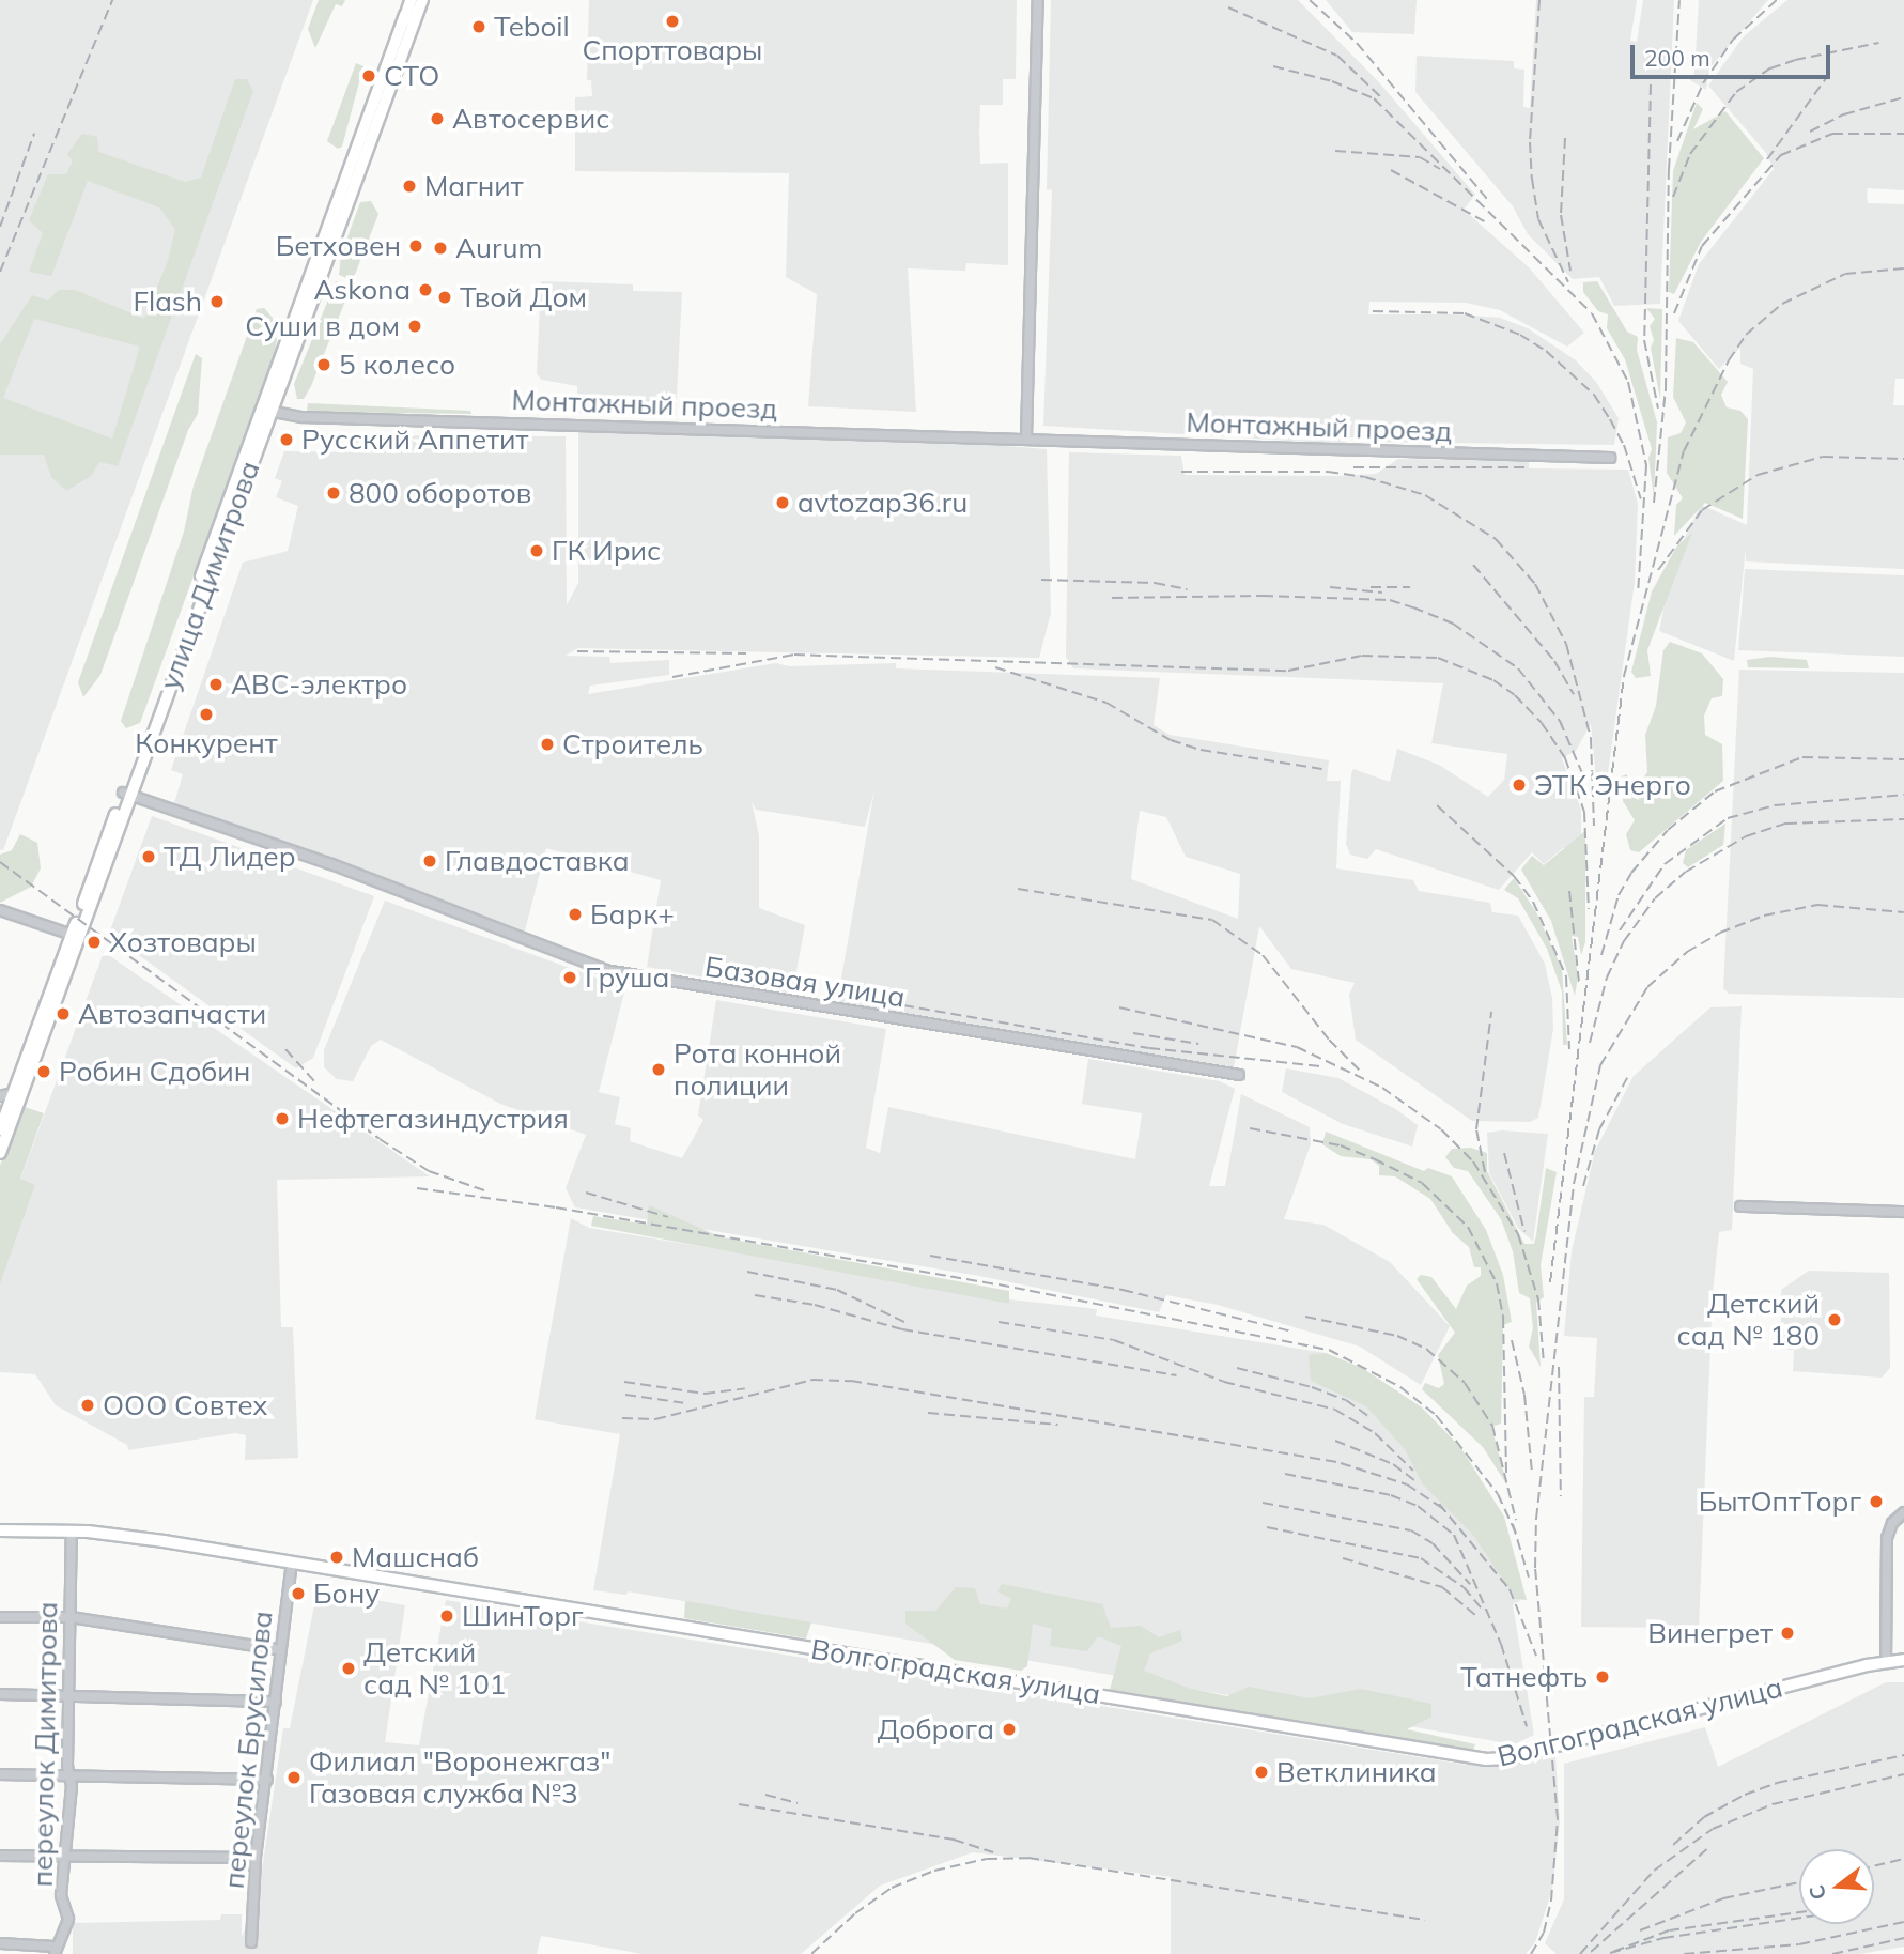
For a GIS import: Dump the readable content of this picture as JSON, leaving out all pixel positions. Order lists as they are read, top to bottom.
{
  "streets": {
    "main road": ["улица Димитрова", "Волгоградская улица"],
    "street": [
      "Монтажный проезд",
      "Базовая улица",
      "переулок Димитрова",
      "переулок Брусилова"
    ]
  },
  "crossings": [
    ["Монтажный проезд", "улица Димитрова"],
    ["улица Димитрова", "Базовая улица"],
    ["Волгоградская улица", "переулок Димитрова"],
    ["Волгоградская улица", "переулок Брусилова"]
  ],
  "places": [
    "Спорттовары",
    "Teboil",
    "СТО",
    "Автосервис",
    "Магнит",
    "Бетховен",
    "Aurum",
    "Askona",
    "Твой Дом",
    "Flash",
    "Суши в дом",
    "5 колесо",
    "Русский Аппетит",
    "800 оборотов",
    "avtozap36.ru",
    "ГК Ирис",
    "АВС-электро",
    "Конкурент",
    "Строитель",
    "ЭТК Энерго",
    "ТД Лидер",
    "Главдоставка",
    "Барк+",
    "Хозтовары",
    "Груша",
    "Автозапчасти",
    "Рота конной полиции",
    "Робин Сдобин",
    "Нефтегазиндустрия",
    "Детский сад № 180",
    "ООО Совтех",
    "БытОптТорг",
    "Машснаб",
    "Бону",
    "ШинТорг",
    "Винегрет",
    "Детский сад № 101",
    "Татнефть",
    "Доброга",
    "Ветклиника",
    "Филиал \"Воронежгаз\" Газовая служба №3"
  ],
  "scale_bar": "200 m",
  "north": "left"
}
